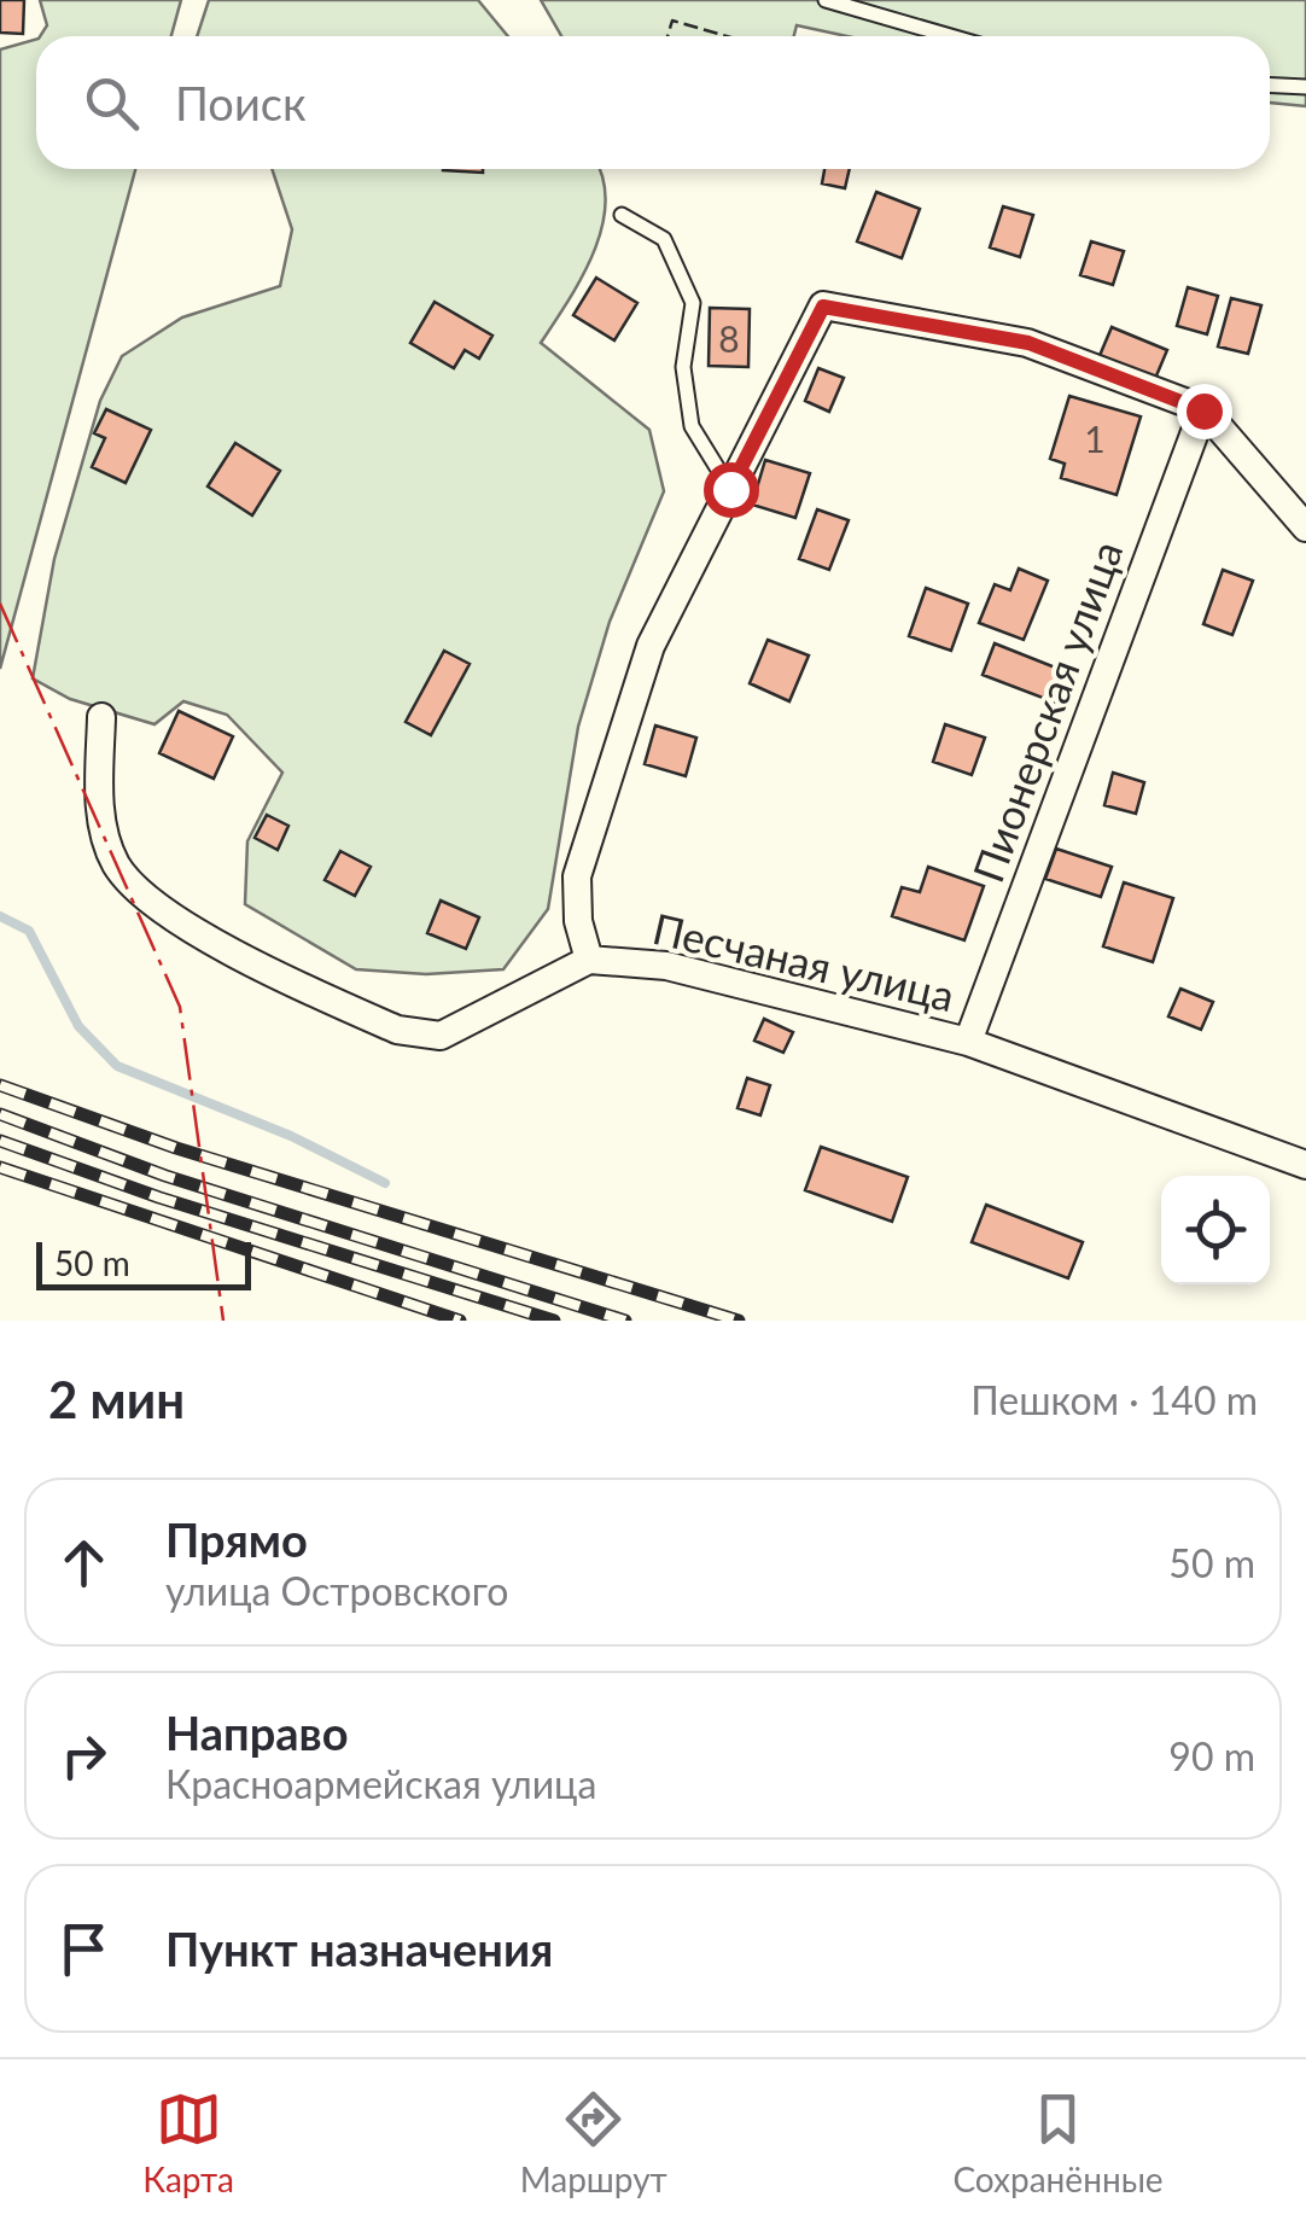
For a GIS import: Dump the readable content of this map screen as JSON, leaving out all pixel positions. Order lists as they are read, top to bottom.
{
  "streets": {
    "street": ["Пионерская улица", "Песчаная улица"]
  },
  "crossings": [
    ["Пионерская улица", "Песчаная улица"]
  ],
  "house_numbers": ["8", "1"],
  "scale_bar": "50 m",
  "page": {
    "search": "Поиск",
    "scale": "50 m",
    "heading": ["2 мин", "Пешком · 140 m"],
    "list": [
      ["Прямо", "улица Островского", "50 m"],
      ["Направо", "Красноармейская улица", "90 m"],
      "Пункт назначения"
    ],
    "nav": ["Карта", "Маршрут", "Сохранённые"]
  }
}
